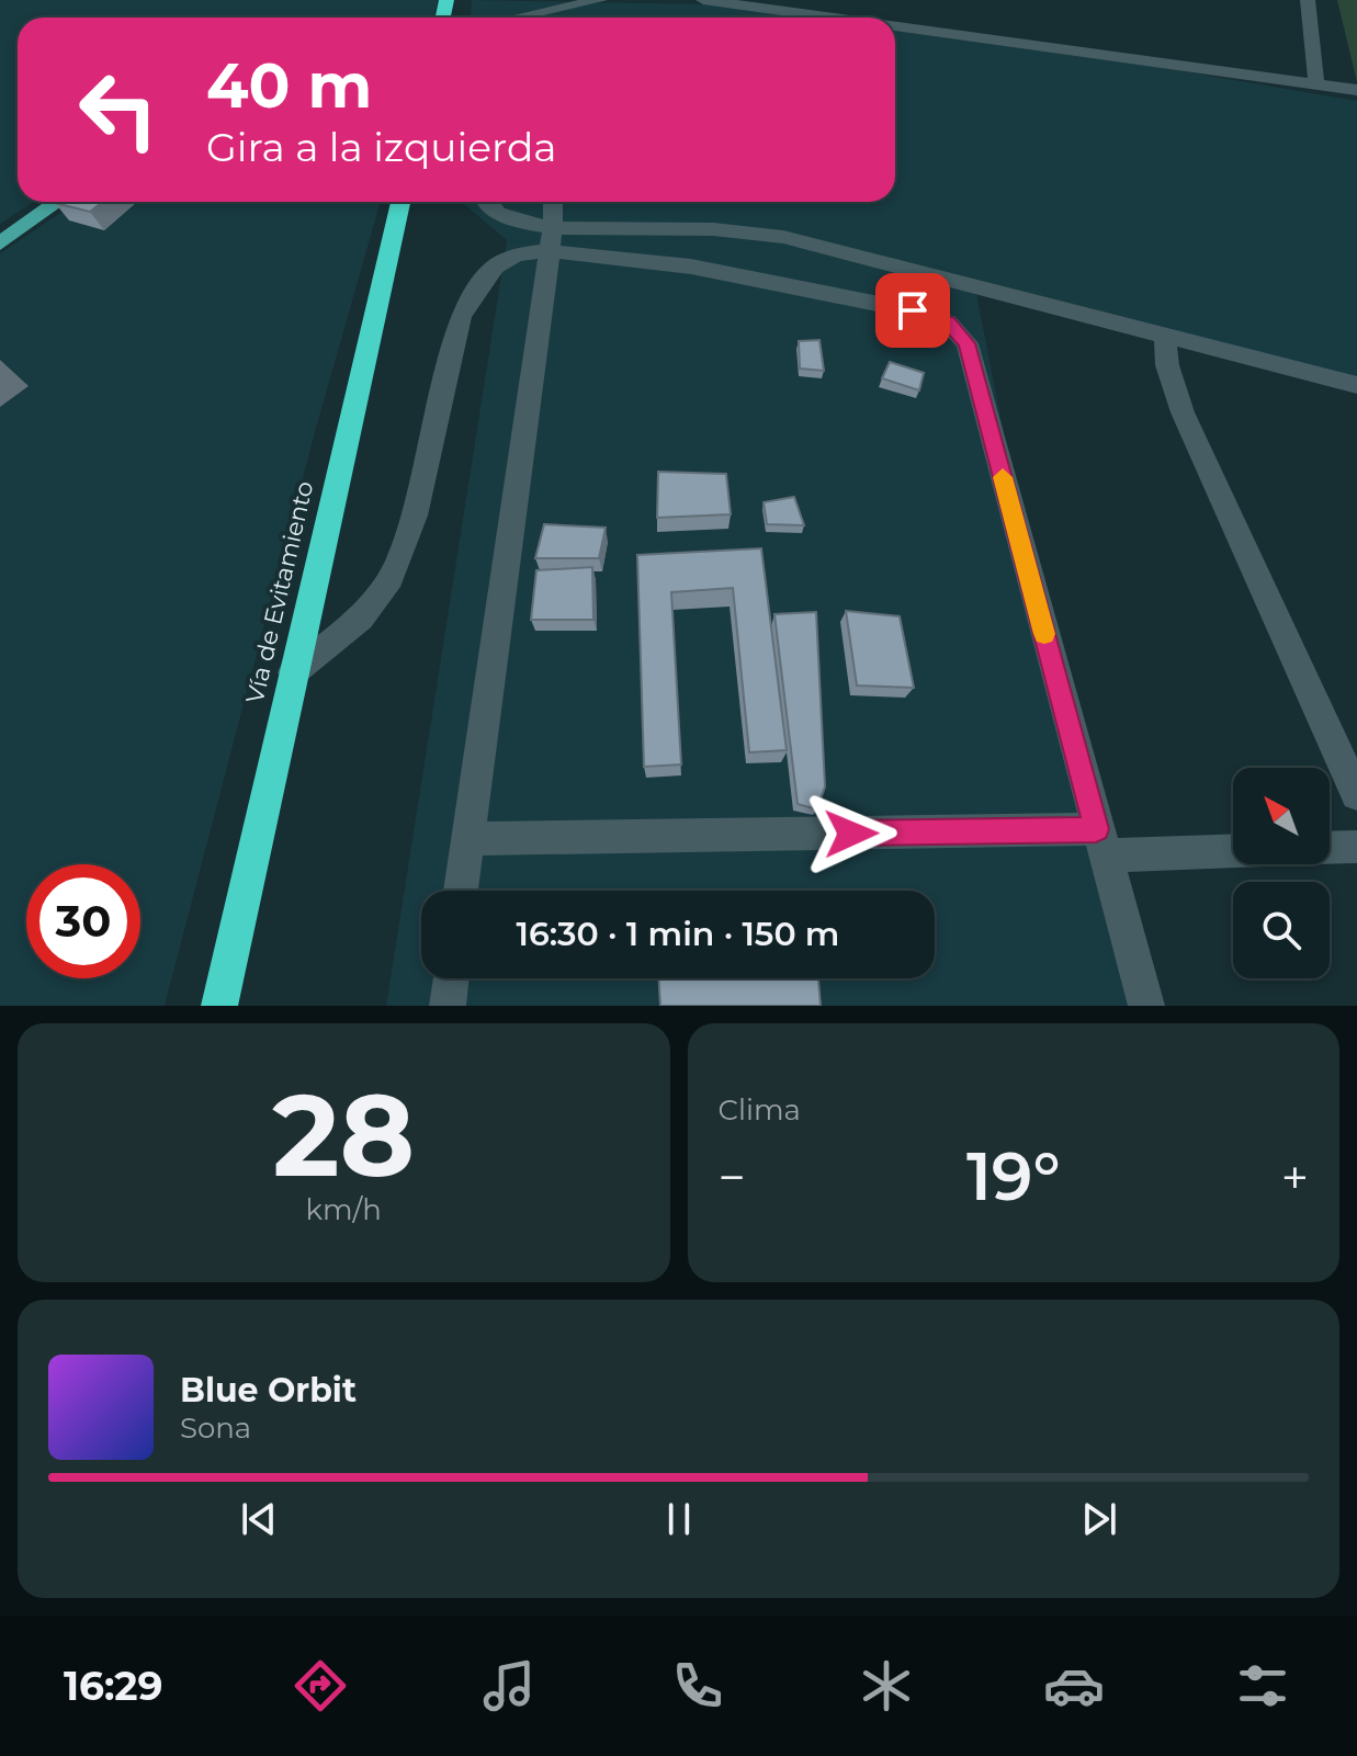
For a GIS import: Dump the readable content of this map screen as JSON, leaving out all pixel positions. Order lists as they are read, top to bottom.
{
  "streets": {
    "highway": ["Vía de Evitamiento"]
  },
  "north": "top left",
  "page": {
    "turn": ["40 m", "Gira a la izquierda"],
    "limit": "30",
    "trip": "16:30 · 1 min · 150 m",
    "tile": [
      ["28", "km/h"],
      "Clima"
    ],
    "heat": ["−", "19°", "+"],
    "song": ["Blue Orbit", "Sona"],
    "tabs": "16:29"
  }
}
